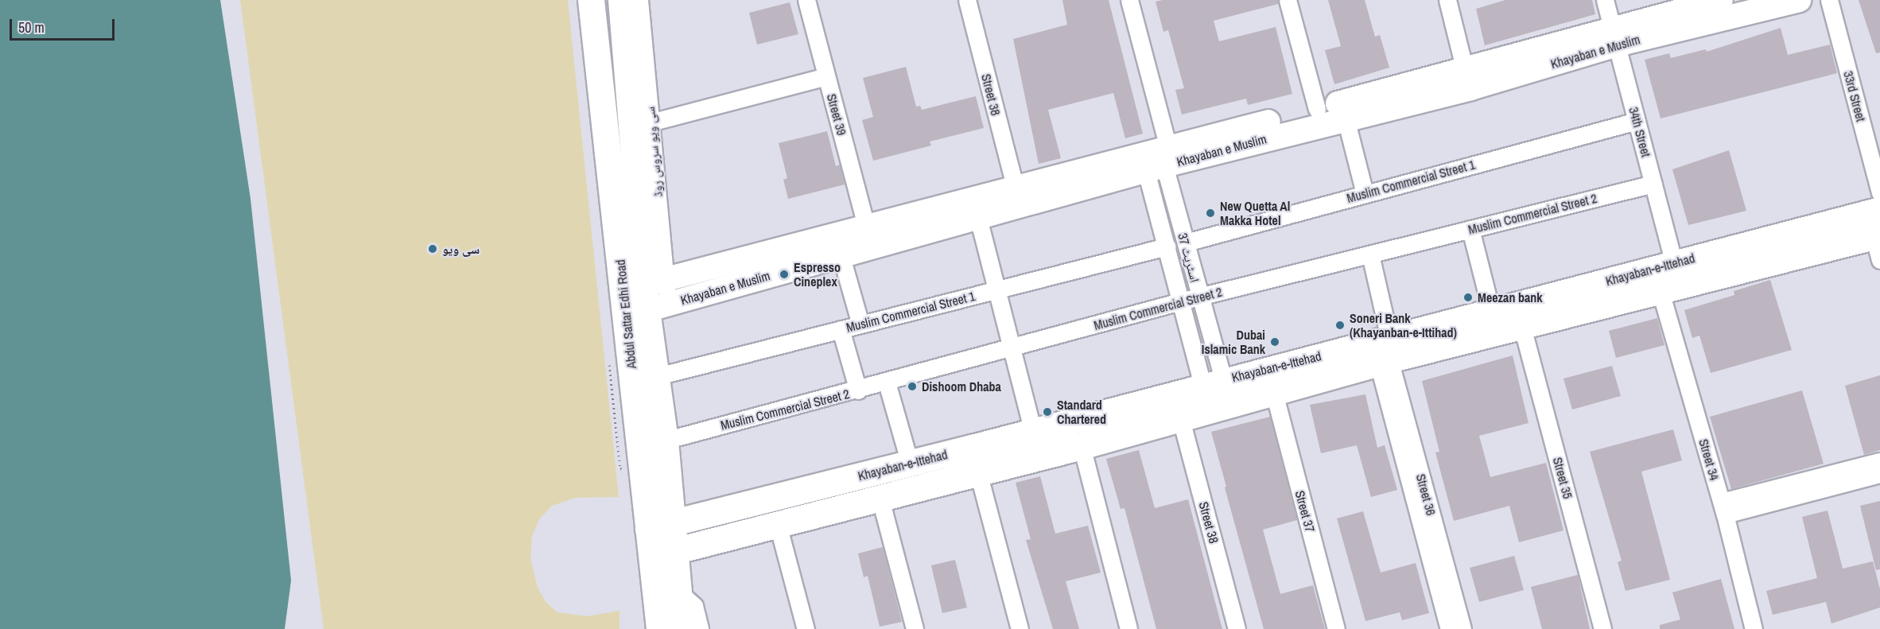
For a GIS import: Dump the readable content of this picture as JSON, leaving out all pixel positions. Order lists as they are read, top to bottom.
{
  "streets": {
    "main road": ["Khayaban-e-Ittehad", "Abdul Sattar Edhi Road"],
    "street": [
      "Khayaban e Muslim",
      "Street 38",
      "33rd Street",
      "Street 39",
      "34th Street",
      "سی ویو سروس روڈ",
      "Muslim Commercial Street 1",
      "Muslim Commercial Street 2",
      "اسٹریٹ 37",
      "Street 34",
      "Street 35",
      "Street 36",
      "Street 37"
    ]
  },
  "crossings": [
    ["Khayaban e Muslim", "Street 38"],
    ["Khayaban e Muslim", "Street 39"],
    ["Khayaban e Muslim", "34th Street"],
    ["Khayaban e Muslim", "سی ویو سروس روڈ"],
    ["Khayaban e Muslim", "اسٹریٹ 37"],
    ["Khayaban e Muslim", "Abdul Sattar Edhi Road"],
    ["Street 38", "Khayaban-e-Ittehad"],
    ["34th Street", "Muslim Commercial Street 1"],
    ["34th Street", "Muslim Commercial Street 2"],
    ["34th Street", "Khayaban-e-Ittehad"],
    ["سی ویو سروس روڈ", "Abdul Sattar Edhi Road"],
    ["Muslim Commercial Street 1", "اسٹریٹ 37"],
    ["Muslim Commercial Street 1", "Abdul Sattar Edhi Road"],
    ["Muslim Commercial Street 2", "اسٹریٹ 37"],
    ["Muslim Commercial Street 2", "Abdul Sattar Edhi Road"],
    ["اسٹریٹ 37", "Khayaban-e-Ittehad"],
    ["Khayaban-e-Ittehad", "Abdul Sattar Edhi Road"],
    ["Khayaban-e-Ittehad", "Street 34"],
    ["Khayaban-e-Ittehad", "Street 35"],
    ["Khayaban-e-Ittehad", "Street 36"],
    ["Khayaban-e-Ittehad", "Street 37"]
  ],
  "places": [
    "New Quetta Al Makka Hotel",
    "سی ویو",
    "Espresso Cineplex",
    "Meezan bank",
    "Soneri Bank (Khayanban-e-Ittihad)",
    "Dubai Islamic Bank",
    "Dishoom Dhaba",
    "Standard Chartered"
  ],
  "scale_bar": "50 m"
}
